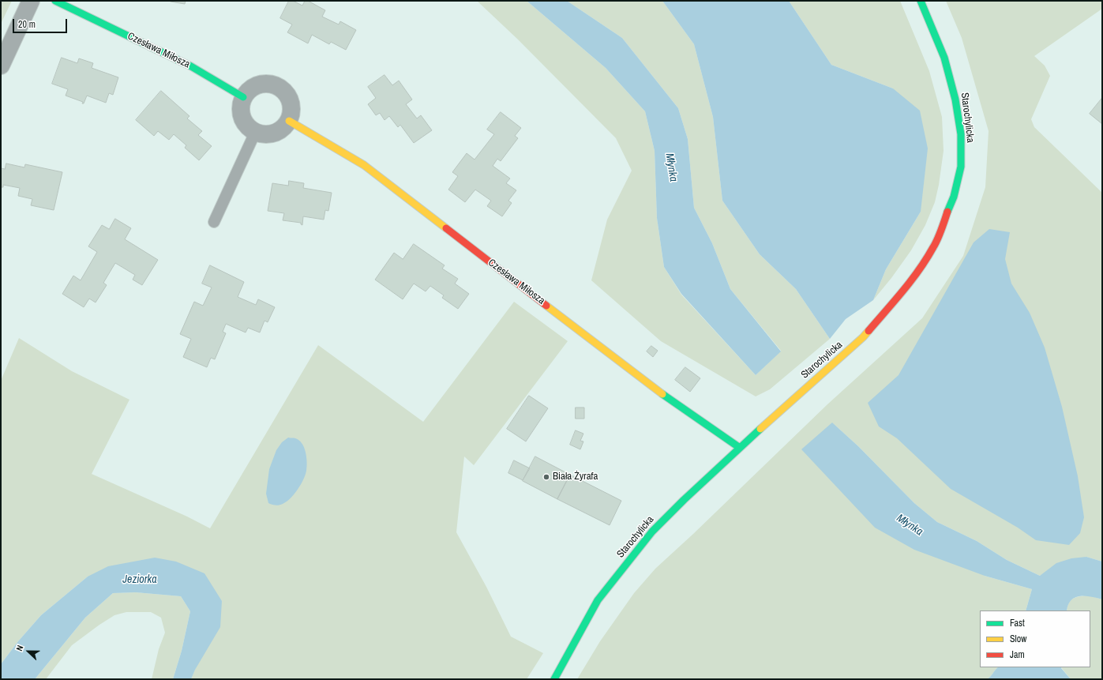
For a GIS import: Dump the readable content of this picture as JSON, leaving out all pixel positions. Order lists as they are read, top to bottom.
{
  "streets": {
    "street": ["Czesława Miłosza", "Starochylicka"]
  },
  "crossings": [
    ["Czesława Miłosza", "Starochylicka"]
  ],
  "water": ["Młynka", "Jeziorka"],
  "places": ["Biała Żyrafa"],
  "legend": ["Fast", "Slow", "Jam"],
  "scale_bar": "20 m",
  "north": "left"
}
